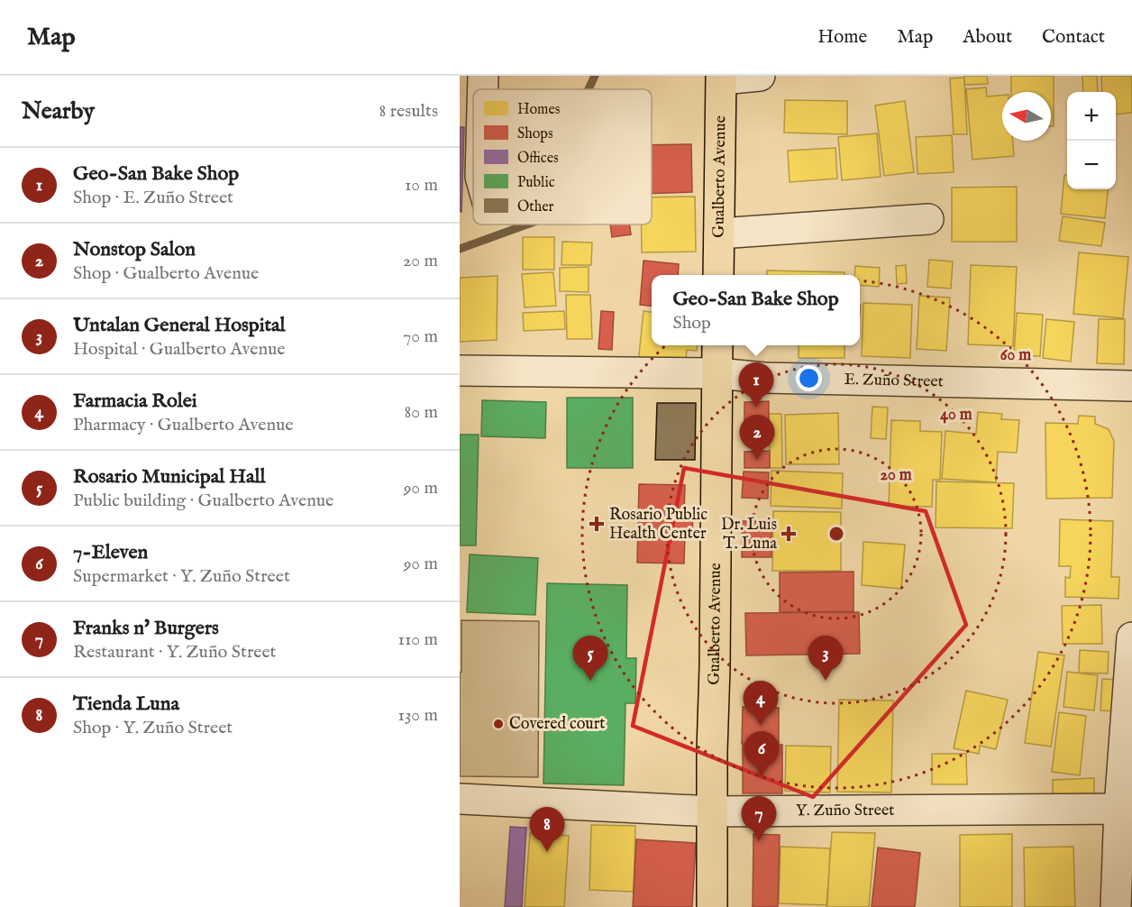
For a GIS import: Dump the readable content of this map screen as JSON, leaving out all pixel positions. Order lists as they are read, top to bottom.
{
  "streets": {
    "main road": ["Gualberto Avenue"],
    "street": ["E. Zuño Street", "Y. Zuño Street"]
  },
  "crossings": [
    ["Gualberto Avenue", "E. Zuño Street"],
    ["Gualberto Avenue", "Y. Zuño Street"]
  ],
  "places": {
    "health": ["Rosario Public Health Center", "Dr. Luis T. Luna"],
    "other": ["Covered court"]
  },
  "legend": [
    "Homes",
    "Shops",
    "Offices",
    "Public",
    "Other"
  ],
  "north": "left",
  "page": {
    "header": "Map",
    "nav": [
      "Home",
      "Map",
      "About",
      "Contact"
    ],
    "heading": ["Nearby", "8 results"],
    "map_buttons": ["+", "−"],
    "list": [
      {
        "mark": "1",
        "name": "Geo-San Bake Shop",
        "note": "Shop · E. Zuño Street",
        "value": "10 m"
      },
      {
        "mark": "2",
        "name": "Nonstop Salon",
        "note": "Shop · Gualberto Avenue",
        "value": "20 m"
      },
      {
        "mark": "3",
        "name": "Untalan General Hospital",
        "note": "Hospital · Gualberto Avenue",
        "value": "70 m"
      },
      {
        "mark": "4",
        "name": "Farmacia Rolei",
        "note": "Pharmacy · Gualberto Avenue",
        "value": "80 m"
      },
      {
        "mark": "5",
        "name": "Rosario Municipal Hall",
        "note": "Public building · Gualberto Avenue",
        "value": "90 m"
      },
      {
        "mark": "6",
        "name": "7-Eleven",
        "note": "Supermarket · Y. Zuño Street",
        "value": "90 m"
      },
      {
        "mark": "7",
        "name": "Franks n' Burgers",
        "note": "Restaurant · Y. Zuño Street",
        "value": "110 m"
      },
      {
        "mark": "8",
        "name": "Tienda Luna",
        "note": "Shop · Y. Zuño Street",
        "value": "130 m"
      }
    ],
    "popup": ["Geo-San Bake Shop", "Shop"],
    "pins": [
      "1",
      "2",
      "3",
      "5",
      "4",
      "6",
      "7",
      "8"
    ]
  },
  "rings": ["60 m", "40 m", "20 m"]
}
